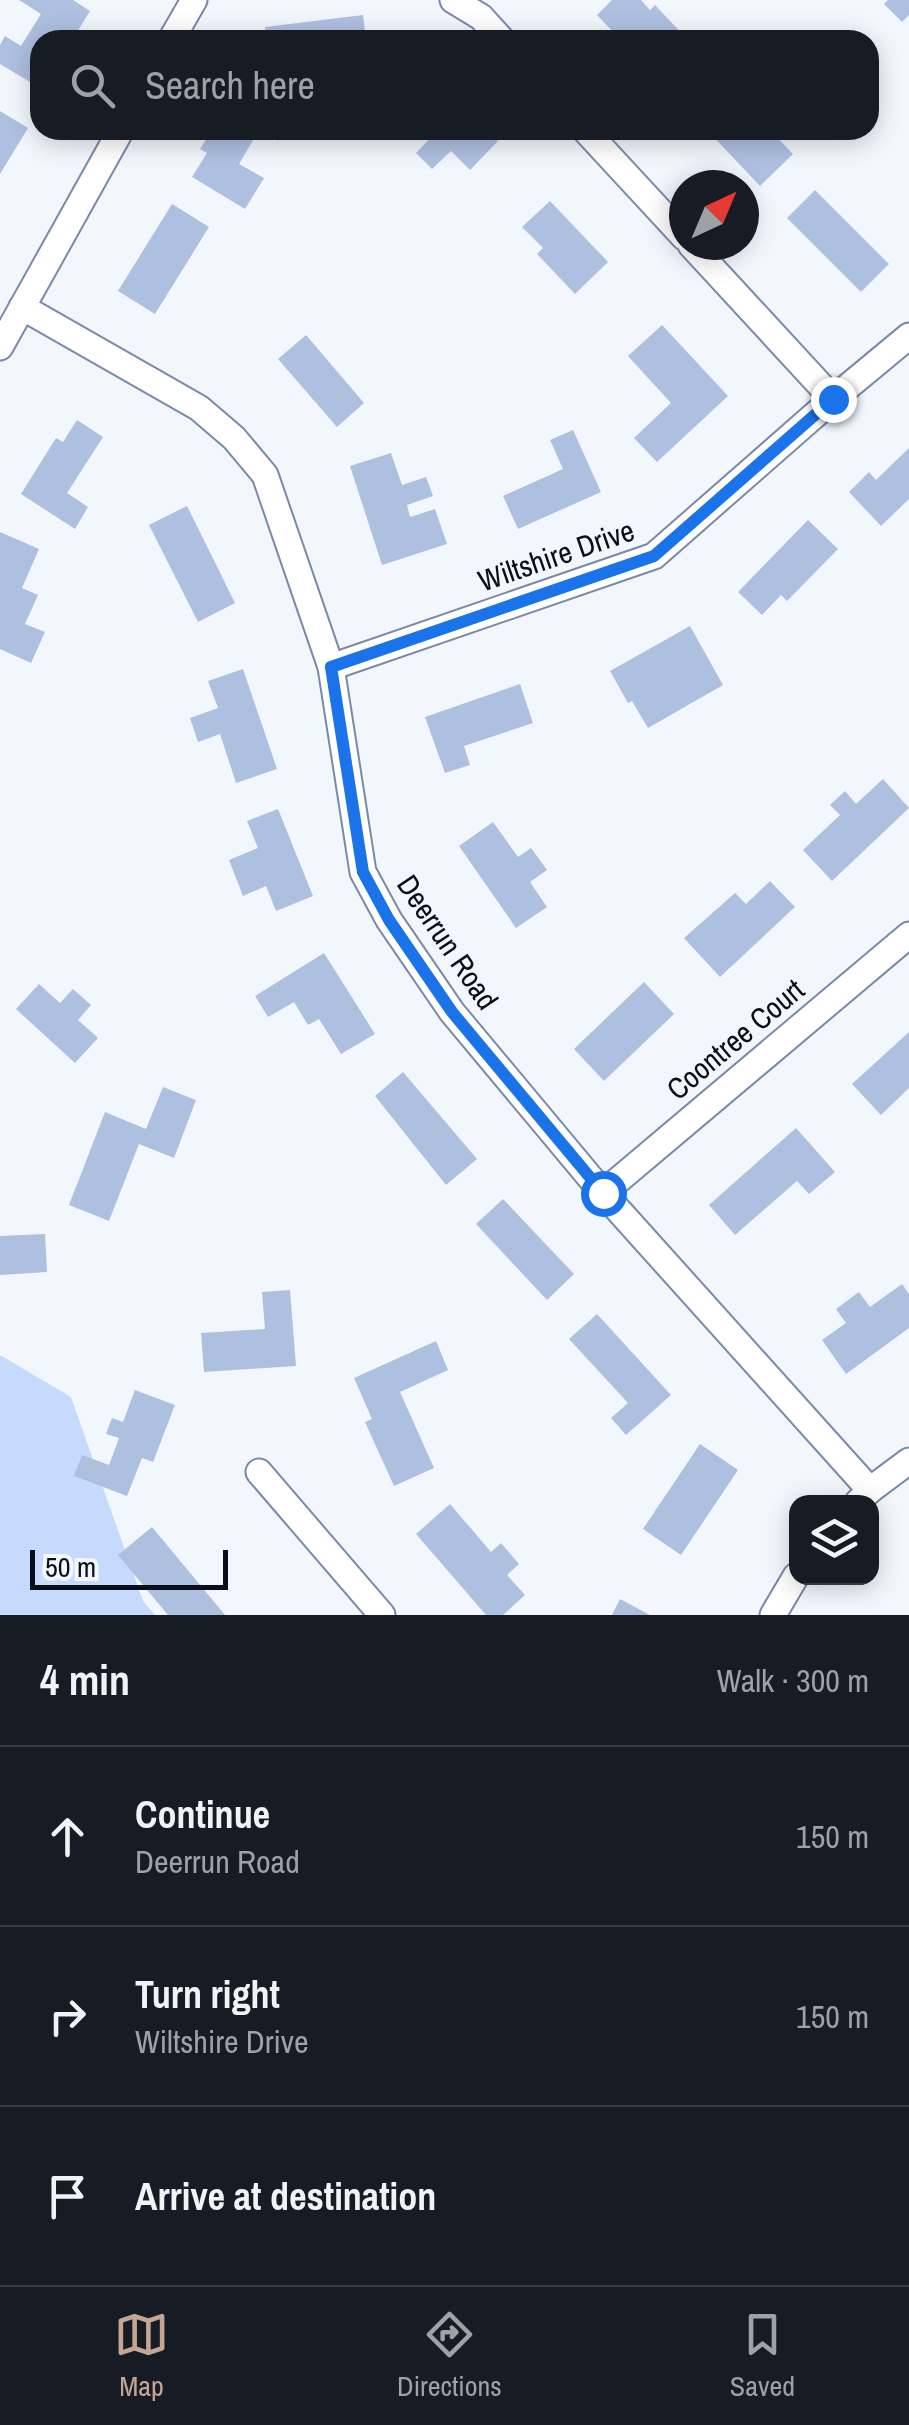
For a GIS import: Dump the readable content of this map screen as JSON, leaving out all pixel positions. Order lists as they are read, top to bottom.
{
  "streets": {
    "street": ["Wiltshire Drive", "Deerrun Road", "Coontree Court"]
  },
  "crossings": [
    ["Wiltshire Drive", "Deerrun Road"],
    ["Deerrun Road", "Coontree Court"]
  ],
  "scale_bar": "50 m",
  "north": "top right",
  "page": {
    "search": "Search here",
    "scale": "50 m",
    "heading": ["4 min", "Walk · 300 m"],
    "list": [
      ["Continue", "Deerrun Road", "150 m"],
      ["Turn right", "Wiltshire Drive", "150 m"],
      "Arrive at destination"
    ],
    "nav": ["Map", "Directions", "Saved"]
  }
}
